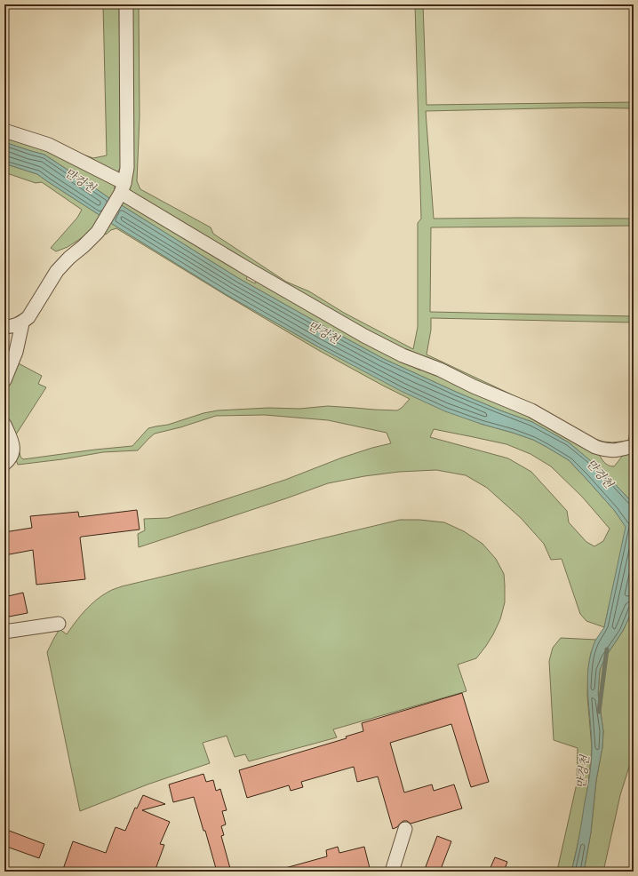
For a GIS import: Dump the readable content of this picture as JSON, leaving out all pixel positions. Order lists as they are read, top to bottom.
{
  "water": ["만겅천"]
}
